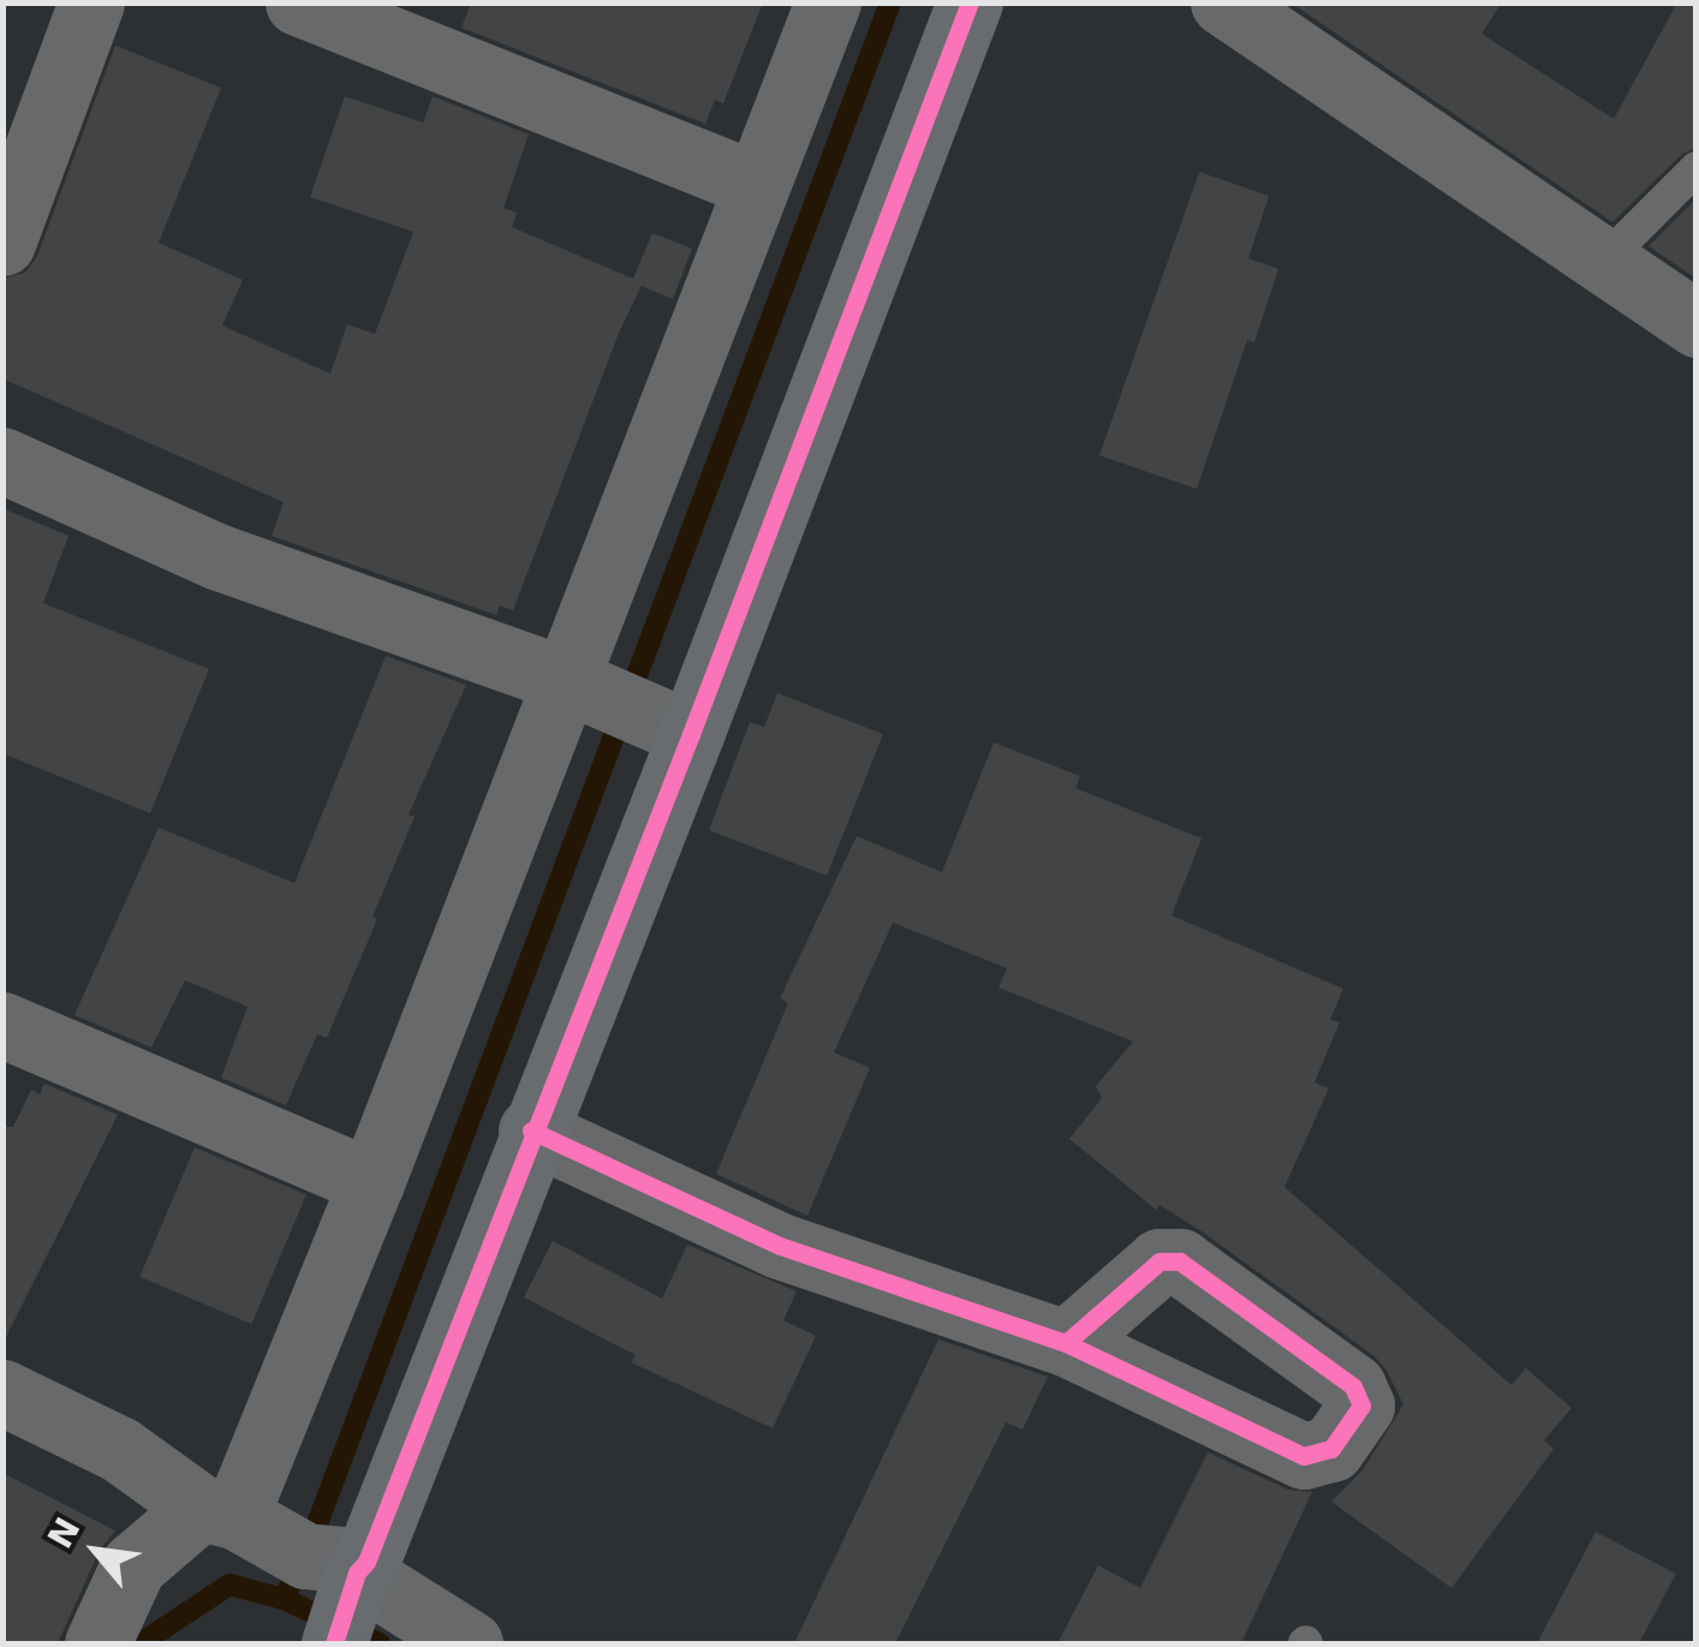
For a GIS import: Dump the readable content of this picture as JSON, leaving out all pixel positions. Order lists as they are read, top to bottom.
{
  "north": "top left"
}
